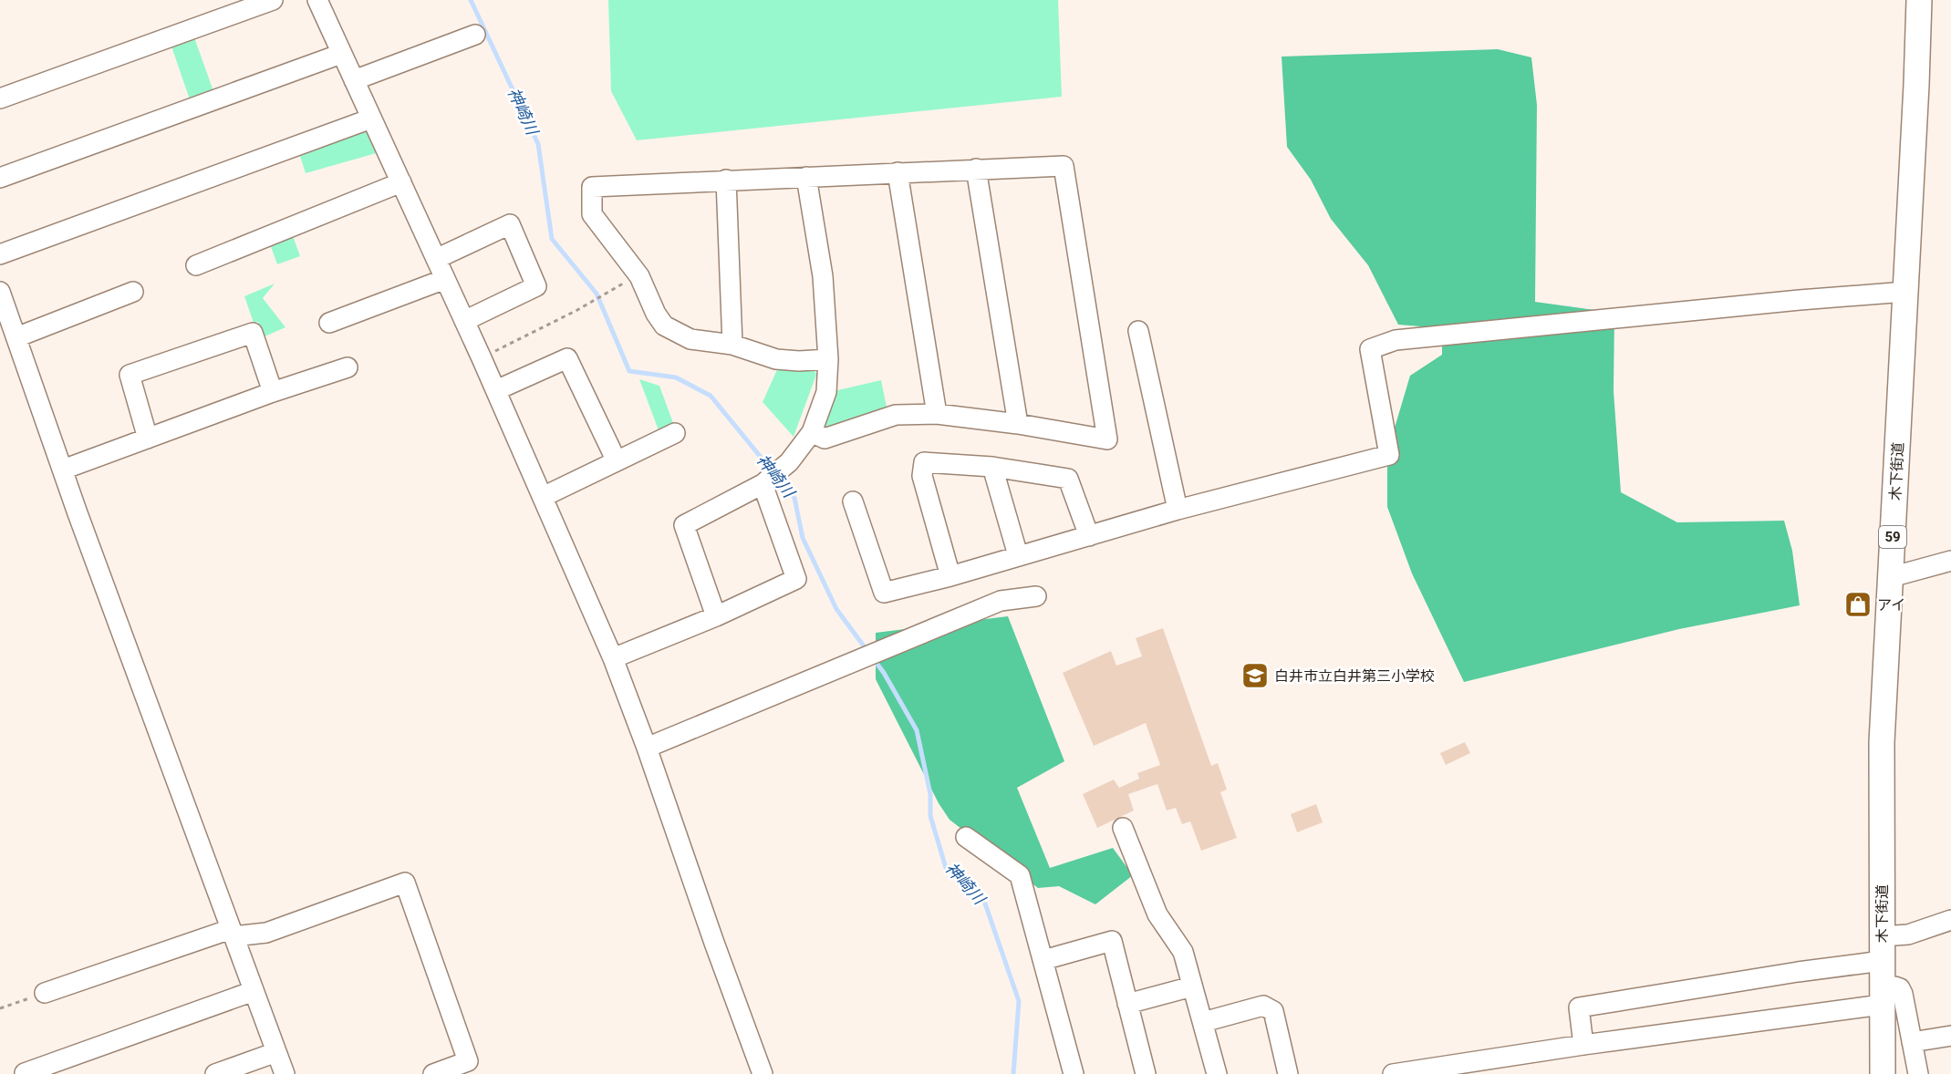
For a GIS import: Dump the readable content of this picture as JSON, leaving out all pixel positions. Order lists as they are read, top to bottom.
{
  "streets": {
    "main road": ["木下街道", "59"]
  },
  "water": ["神崎川"],
  "places": {
    "shop": ["アイ"],
    "school or university": ["白井市立白井第三小学校"]
  }
}
